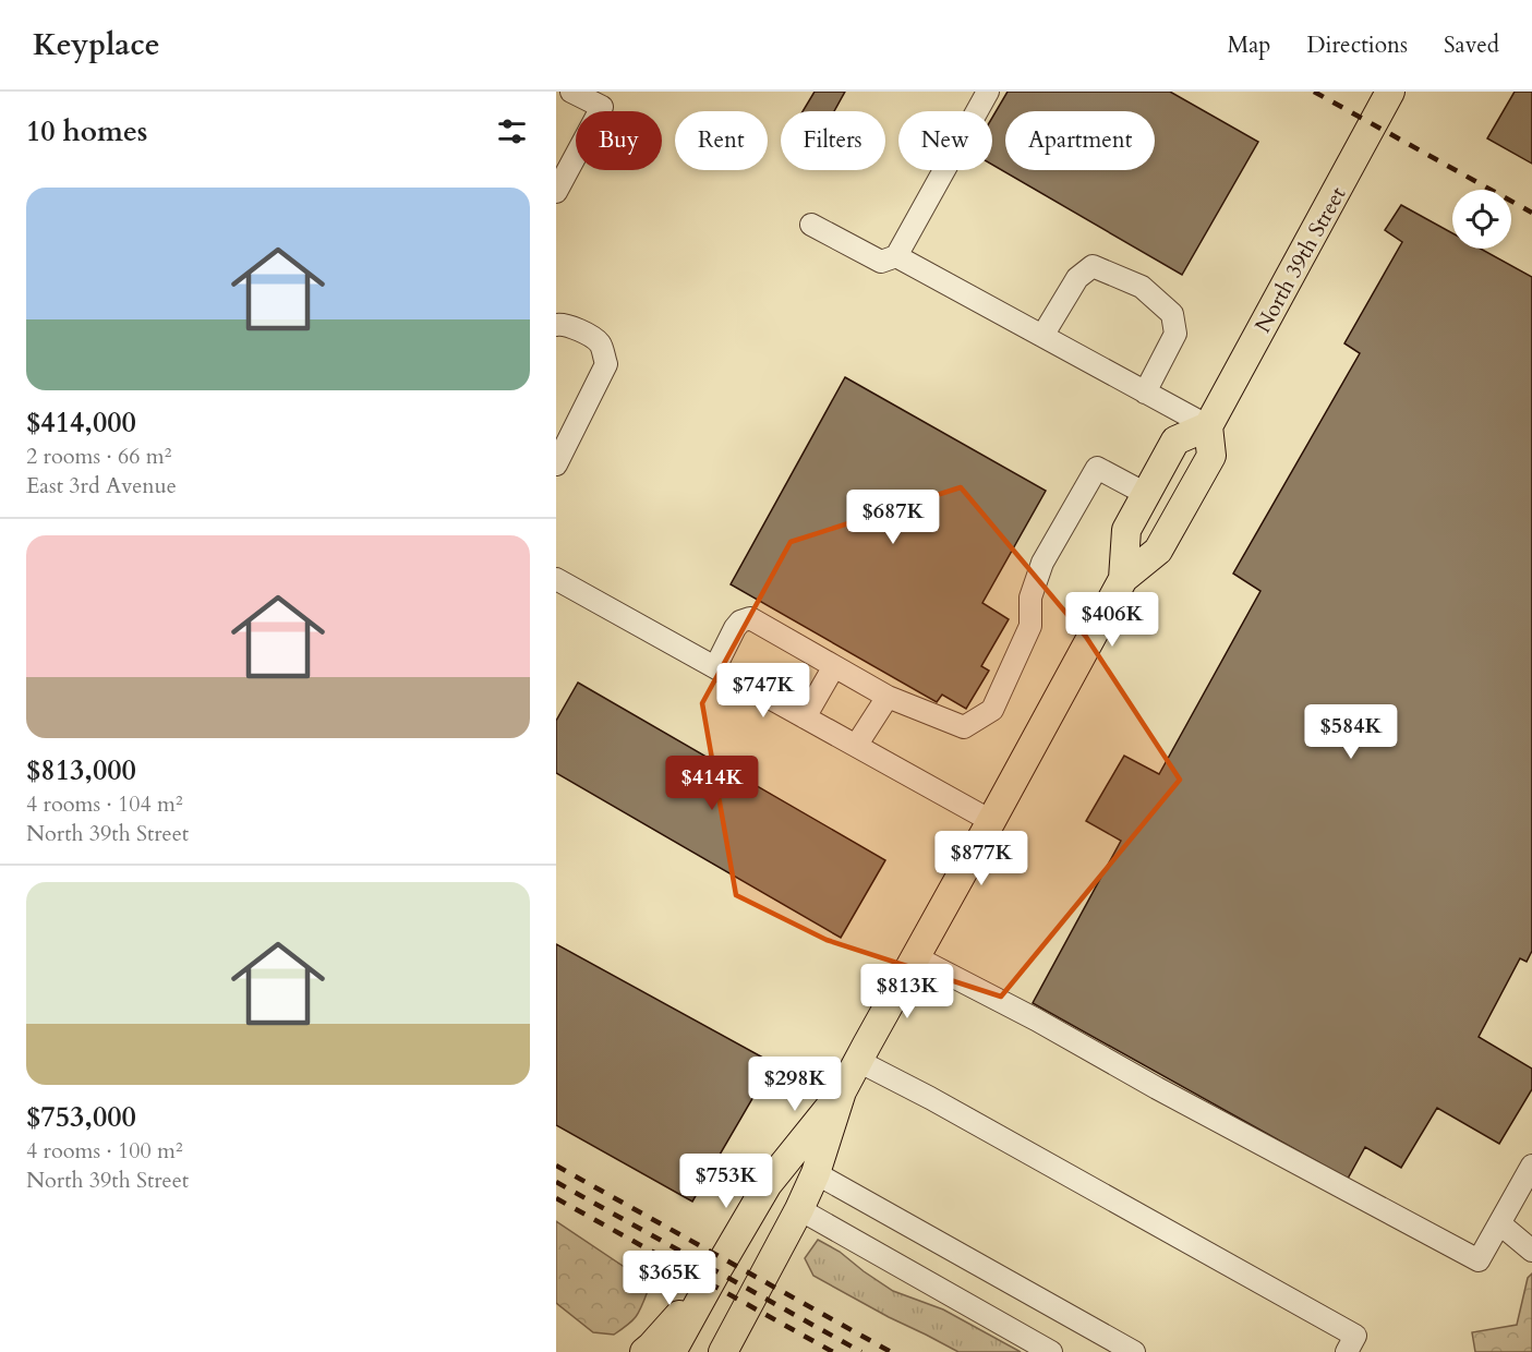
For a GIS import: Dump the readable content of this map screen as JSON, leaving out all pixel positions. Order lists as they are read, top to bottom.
{
  "streets": {
    "main road": ["North 39th Street"]
  },
  "page": {
    "header": "Keyplace",
    "nav": ["Map", "Directions", "Saved"],
    "heading": "10 homes",
    "chip": [
      "Buy",
      "Rent",
      "Filters",
      "New",
      "Apartment"
    ],
    "list": [
      {
        "name": "$414,000",
        "note": "2 rooms · 66 m² · East 3rd Avenue"
      },
      {
        "name": "$813,000",
        "note": "4 rooms · 104 m² · North 39th Street"
      },
      {
        "name": "$753,000",
        "note": "4 rooms · 100 m² · North 39th Street"
      }
    ],
    "price": [
      "$687K",
      "$406K",
      "$747K",
      "$584K",
      "$414K",
      "$877K",
      "$813K",
      "$298K",
      "$753K",
      "$365K"
    ]
  }
}
